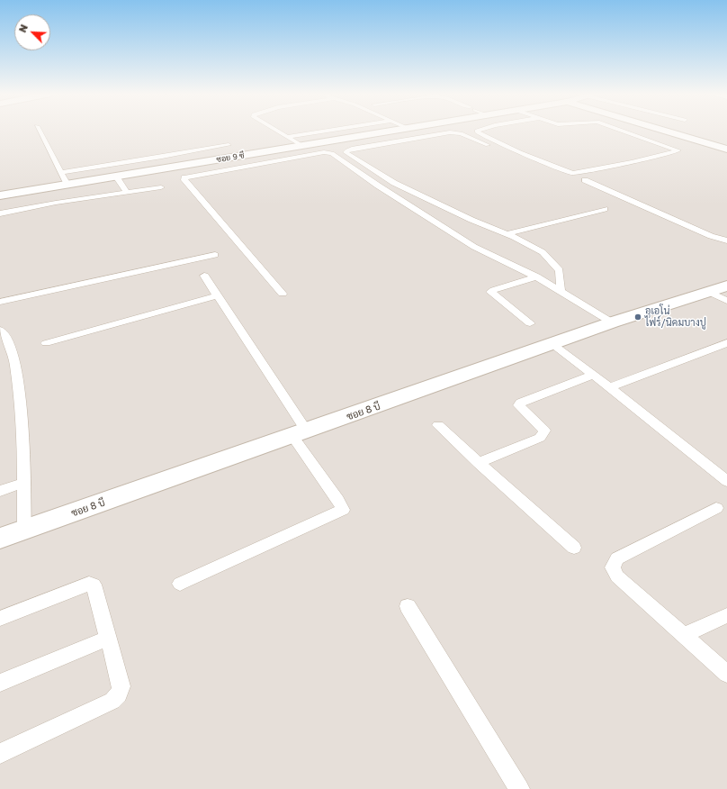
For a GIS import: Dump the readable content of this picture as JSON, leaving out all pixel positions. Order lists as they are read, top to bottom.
{
  "streets": {
    "street": ["ซอย 9 ซี", "ซอย 8 บี"]
  },
  "places": ["อูเอโน่ ไฟร์/นิคมบางปู"],
  "north": "top left"
}
